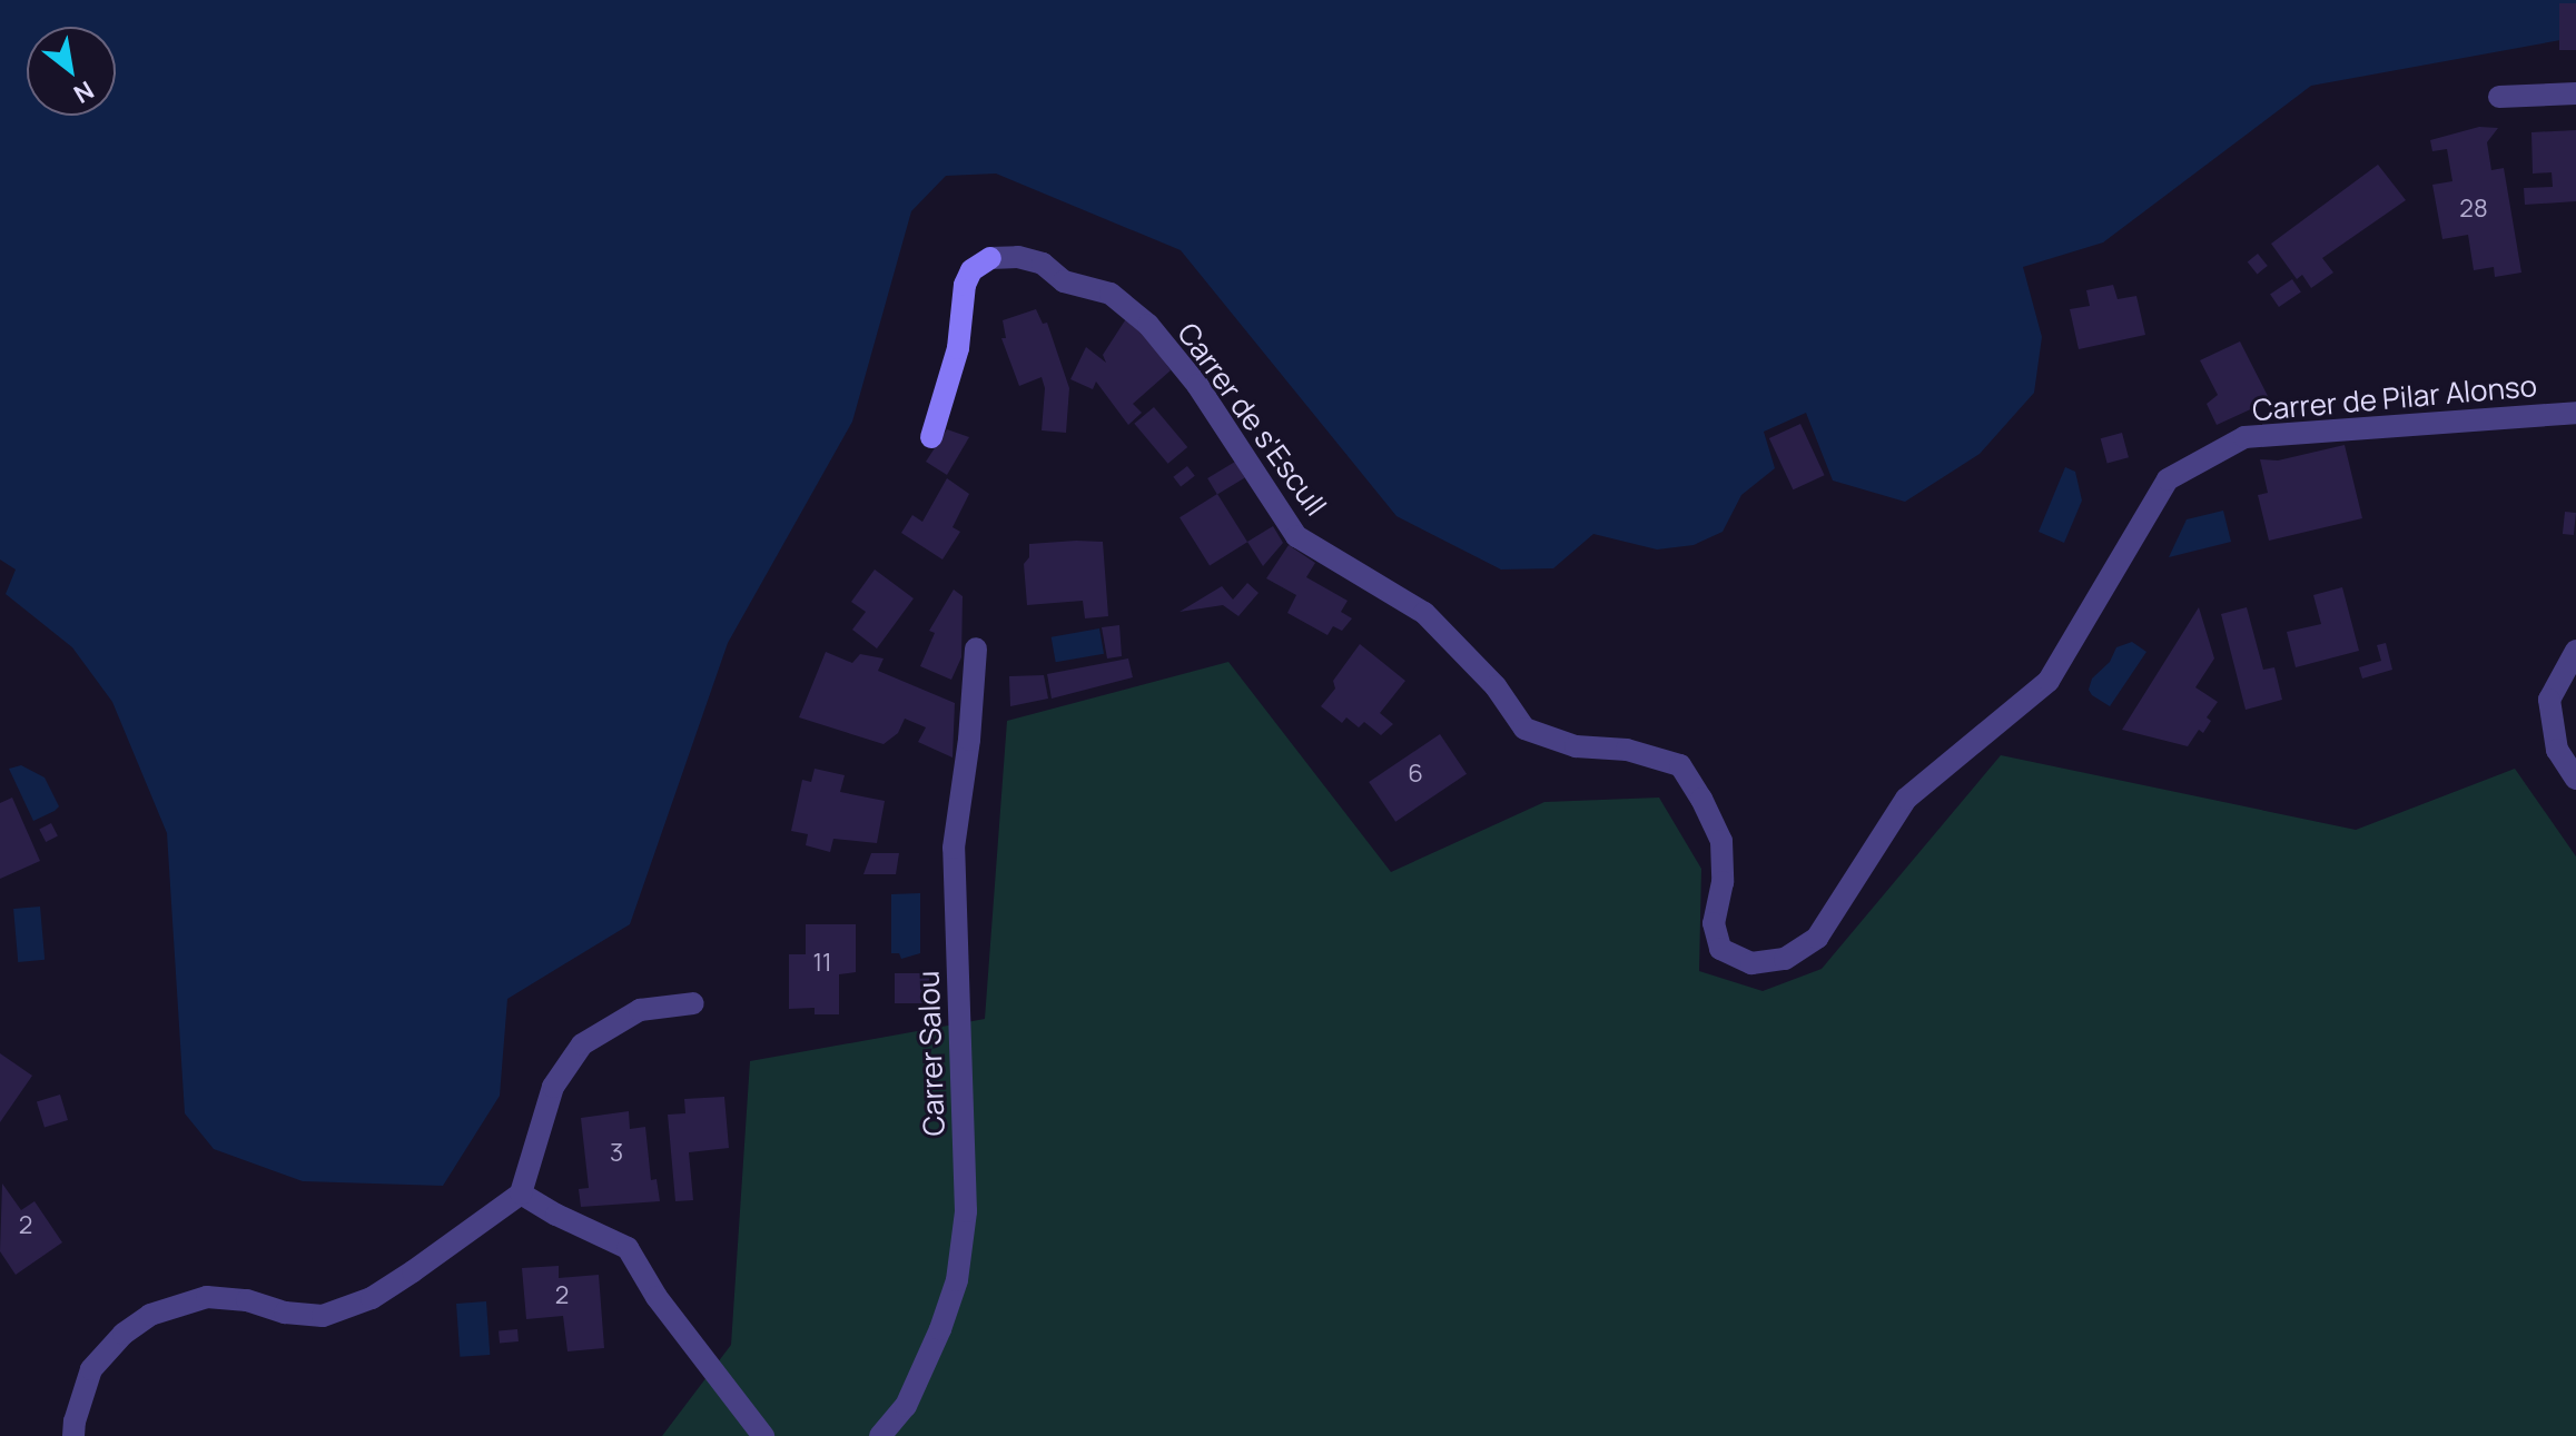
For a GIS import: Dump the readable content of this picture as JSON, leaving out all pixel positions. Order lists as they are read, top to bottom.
{
  "streets": {
    "street": ["Carrer de Pilar Alonso", "Carrer de s'Escull", "Carrer Salou"]
  },
  "crossings": [
    ["Carrer de Pilar Alonso", "Carrer de s'Escull"]
  ],
  "house_numbers": [
    "28",
    "6",
    "11",
    "3",
    "2",
    "2"
  ],
  "north": "bottom right"
}
